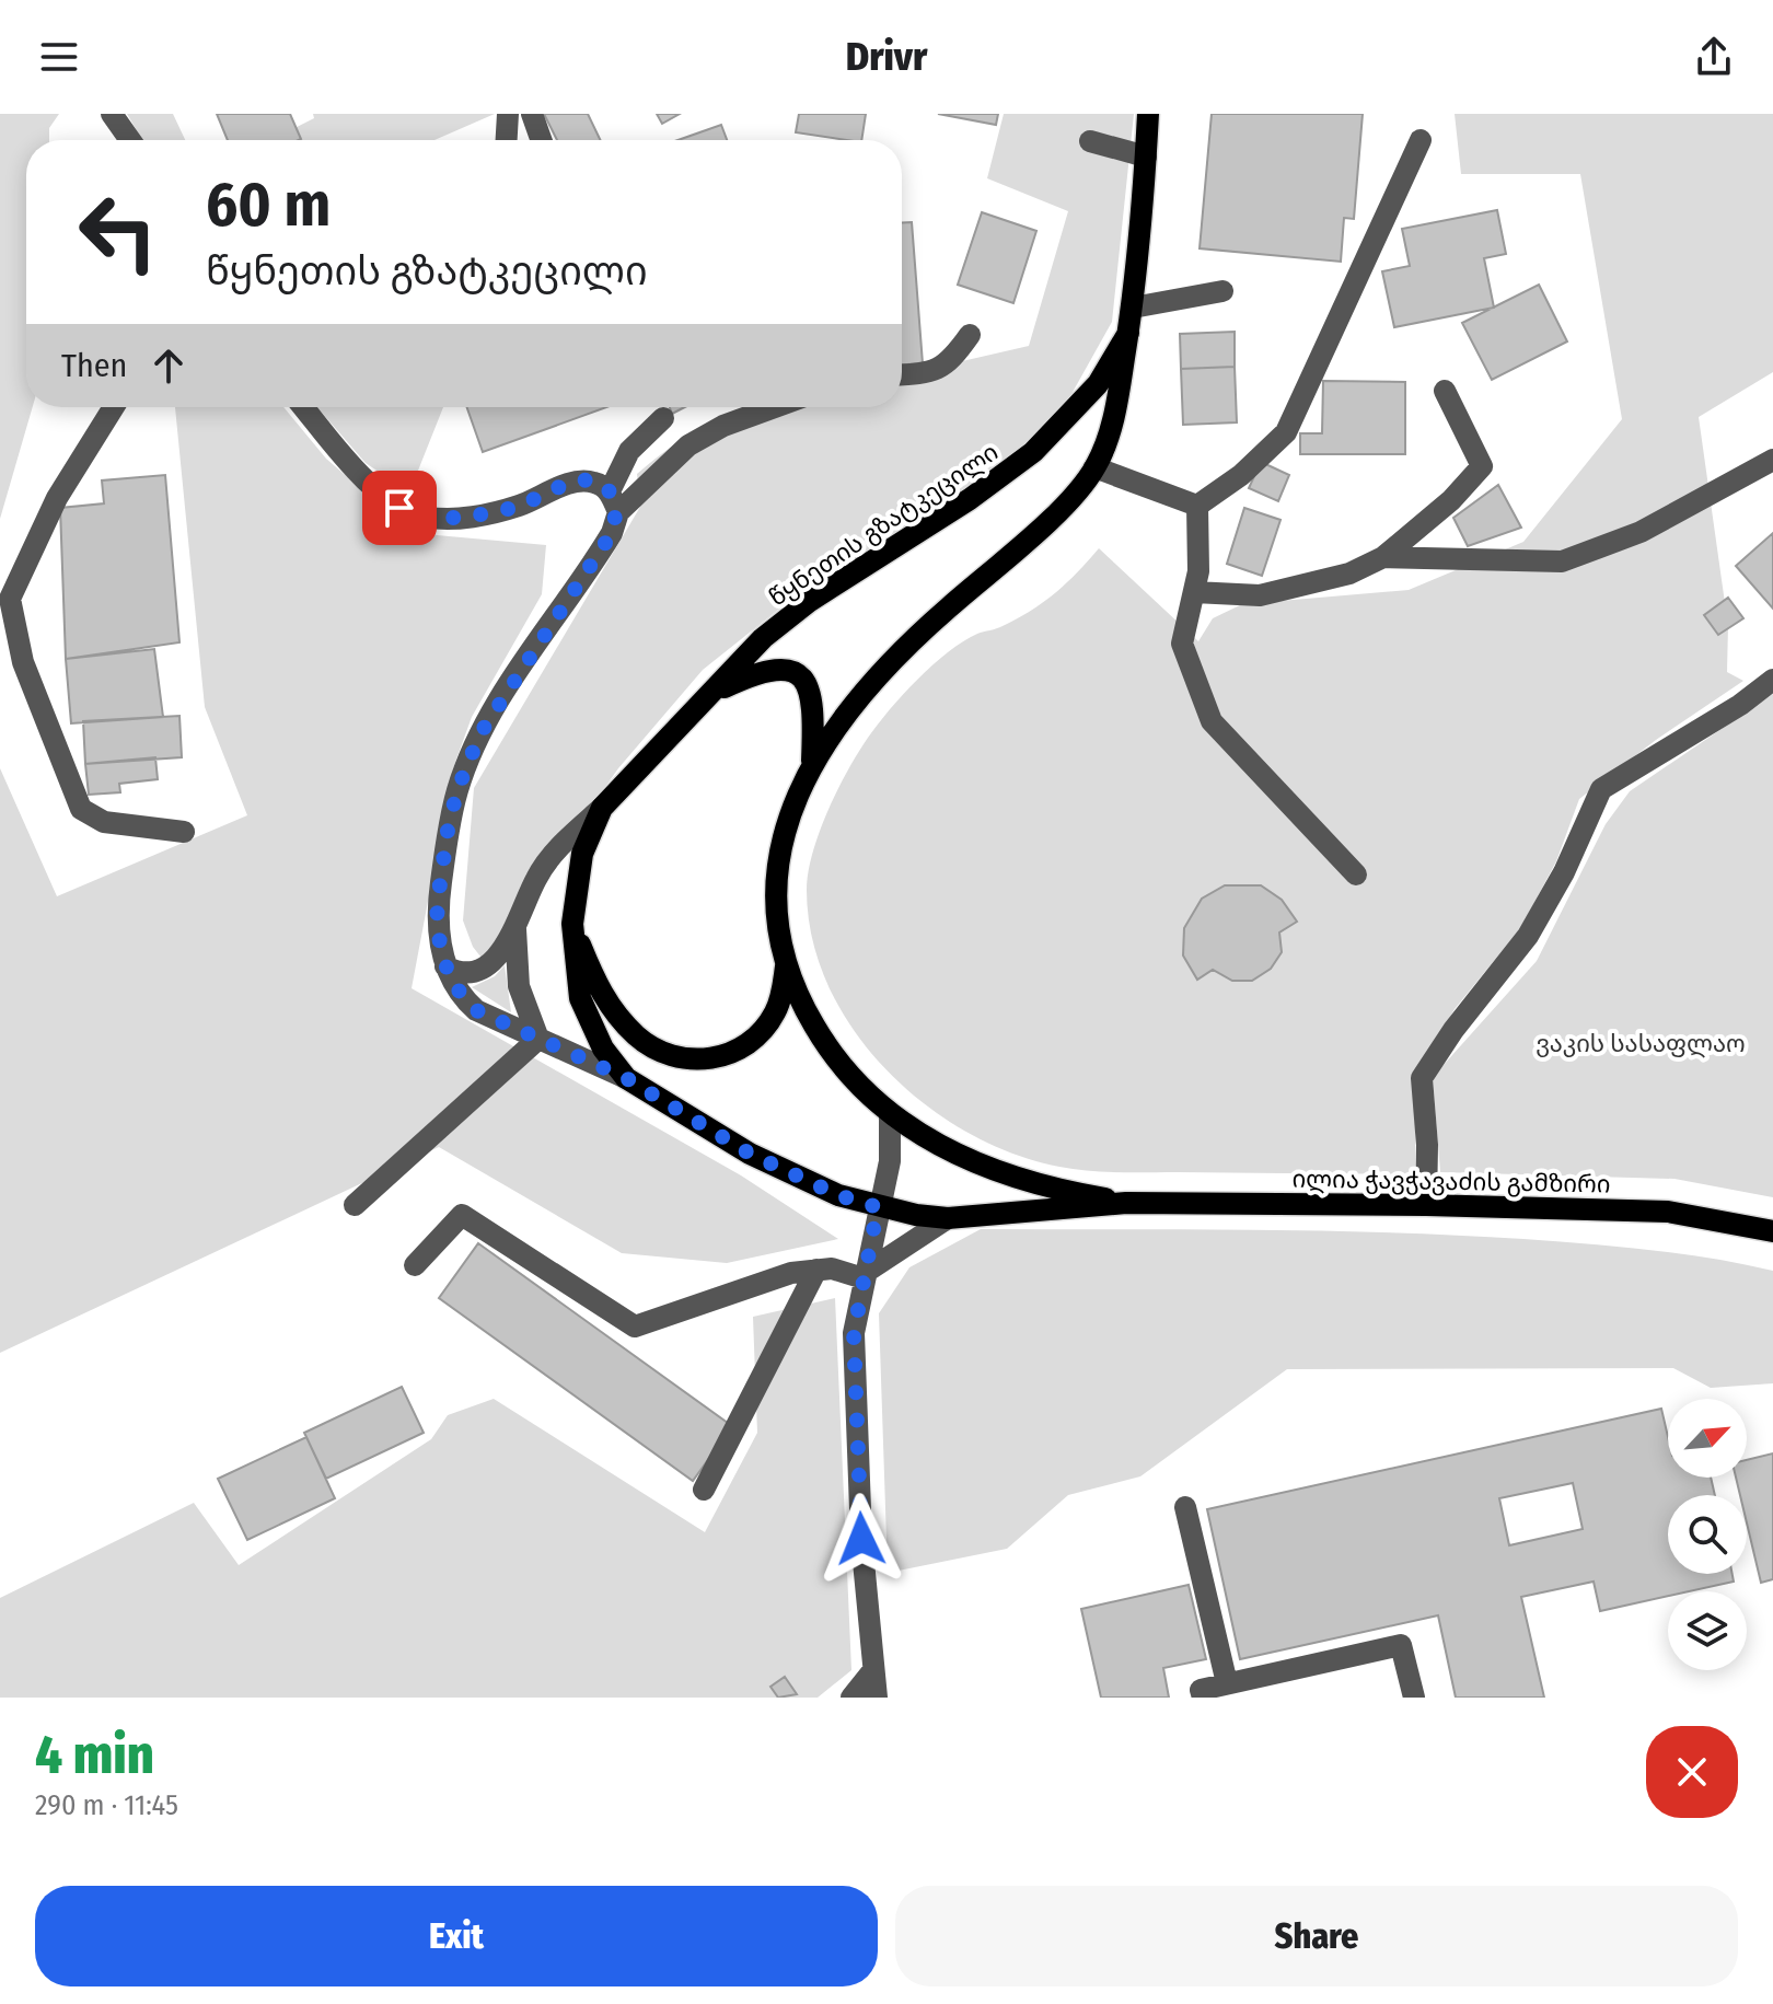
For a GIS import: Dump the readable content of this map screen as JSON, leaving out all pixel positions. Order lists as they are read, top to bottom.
{
  "streets": {
    "main road": ["წყნეთის გზატკეცილი", "ილია ჭავჭავაძის გამზირი"]
  },
  "crossings": [
    ["წყნეთის გზატკეცილი", "ილია ჭავჭავაძის გამზირი"]
  ],
  "parks": ["ვაკის სასაფლაო"],
  "north": "top right",
  "page": {
    "header": "Drivr",
    "turn": ["60 m", "წყნეთის გზატკეცილი"],
    "then": "Then",
    "heading": ["4 min", "290 m · 11:45"],
    "buttons": ["Exit", "Share"]
  }
}
